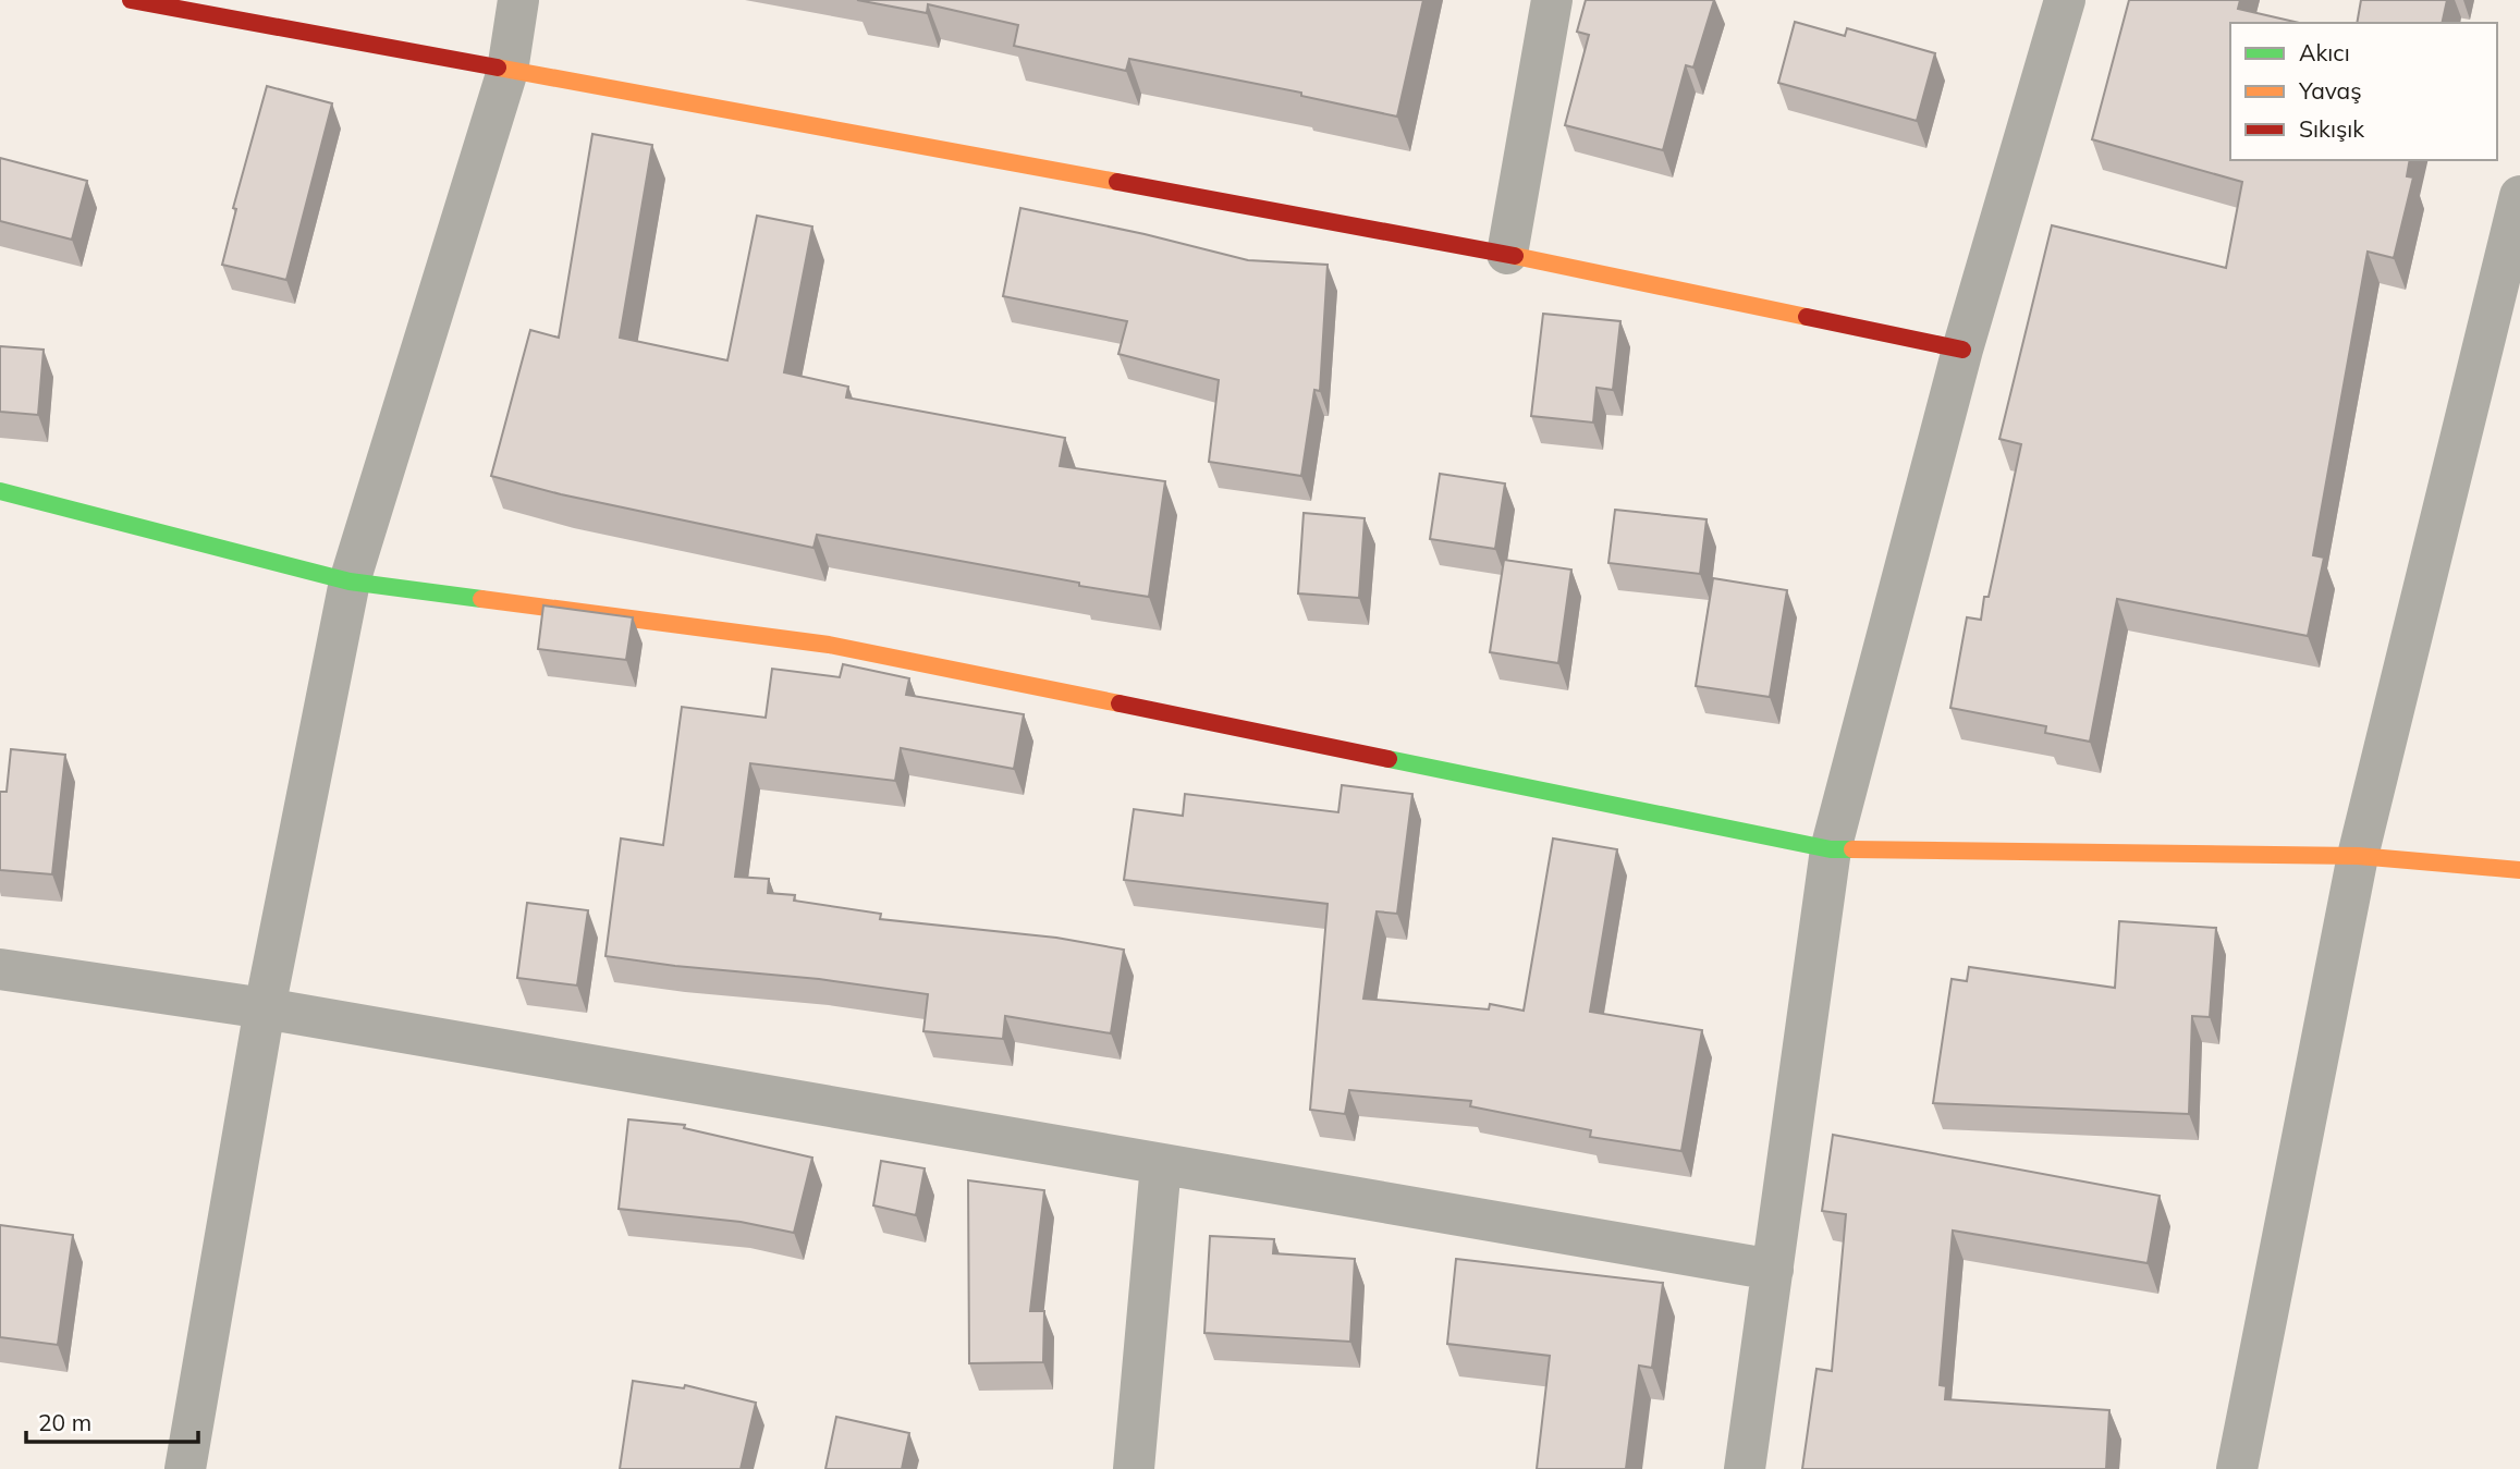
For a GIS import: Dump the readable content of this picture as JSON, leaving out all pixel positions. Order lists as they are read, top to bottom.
{
  "legend": ["Akıcı", "Yavaş", "Sıkışık"],
  "scale_bar": "20 m"
}
